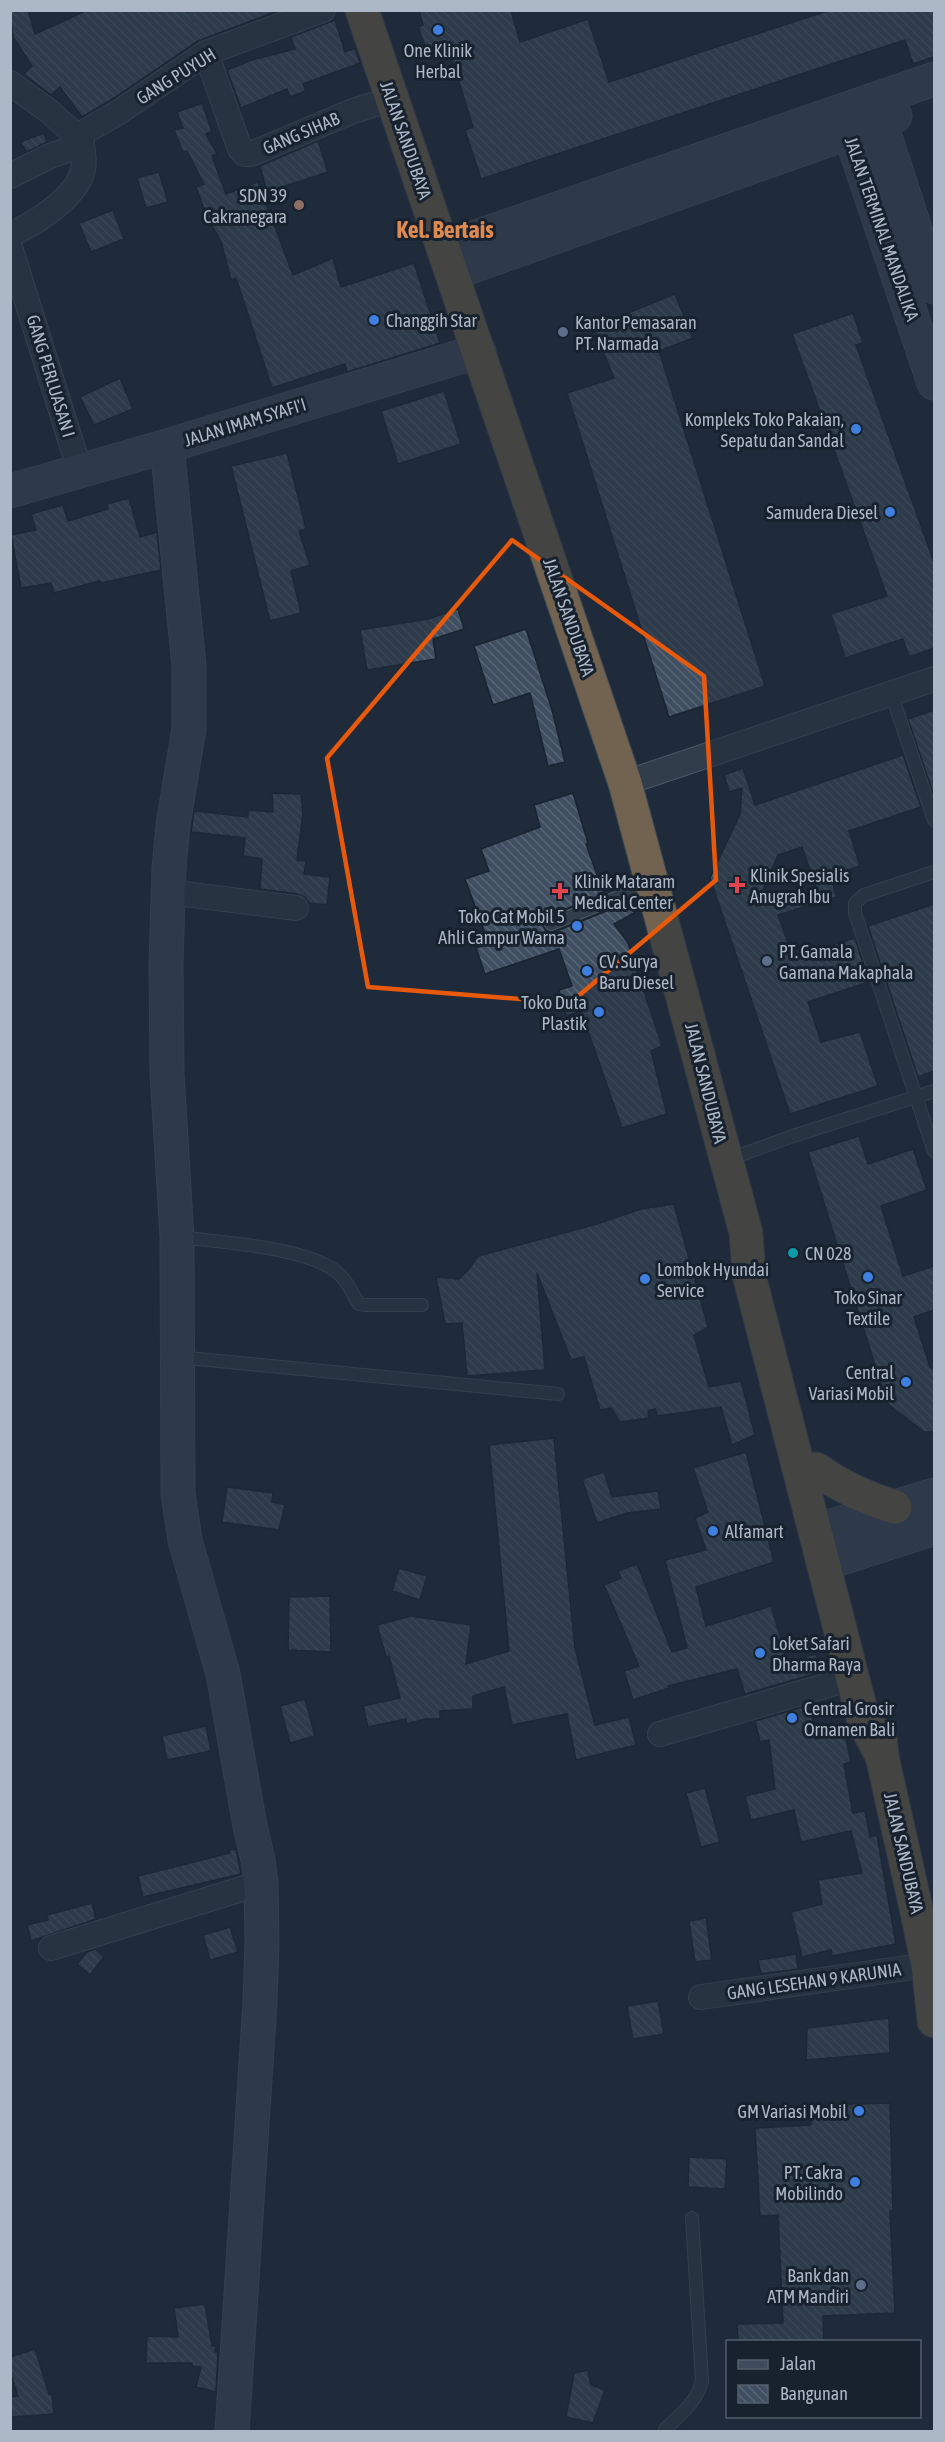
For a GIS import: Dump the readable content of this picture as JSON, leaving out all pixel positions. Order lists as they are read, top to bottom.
{
  "streets": {
    "highway": ["JALAN SANDUBAYA"],
    "street": [
      "GANG PUYUH",
      "GANG SIHAB",
      "JALAN TERMINAL MANDALIKA",
      "GANG PERLUASAN I",
      "JALAN IMAM SYAFI'I",
      "GANG LESEHAN 9 KARUNIA"
    ]
  },
  "crossings": [
    ["GANG PUYUH", "GANG SIHAB"],
    ["GANG SIHAB", "JALAN SANDUBAYA"],
    ["JALAN SANDUBAYA", "JALAN IMAM SYAFI'I"],
    ["JALAN SANDUBAYA", "GANG LESEHAN 9 KARUNIA"],
    ["GANG PERLUASAN I", "JALAN IMAM SYAFI'I"]
  ],
  "districts": ["Kel. Bertais"],
  "places": {
    "other": [
      "One Klinik Herbal",
      "SDN 39 Cakranegara",
      "Changgih Star",
      "Kantor Pemasaran PT. Narmada",
      "Kompleks Toko Pakaian, Sepatu dan Sandal",
      "Samudera Diesel",
      "Toko Cat Mobil 5 Ahli Campur Warna",
      "PT. Gamala Gamana Makaphala",
      "CV. Surya Baru Diesel",
      "Toko Duta Plastik",
      "CN 028",
      "Toko Sinar Textile",
      "Lombok Hyundai Service",
      "Central Variasi Mobil",
      "Alfamart",
      "Loket Safari Dharma Raya",
      "Central Grosir Ornamen Bali",
      "GM Variasi Mobil",
      "PT. Cakra Mobilindo",
      "Bank dan ATM Mandiri"
    ],
    "health": ["Klinik Spesialis Anugrah Ibu", "Klinik Mataram Medical Center"]
  },
  "legend": ["Jalan", "Bangunan"]
}
